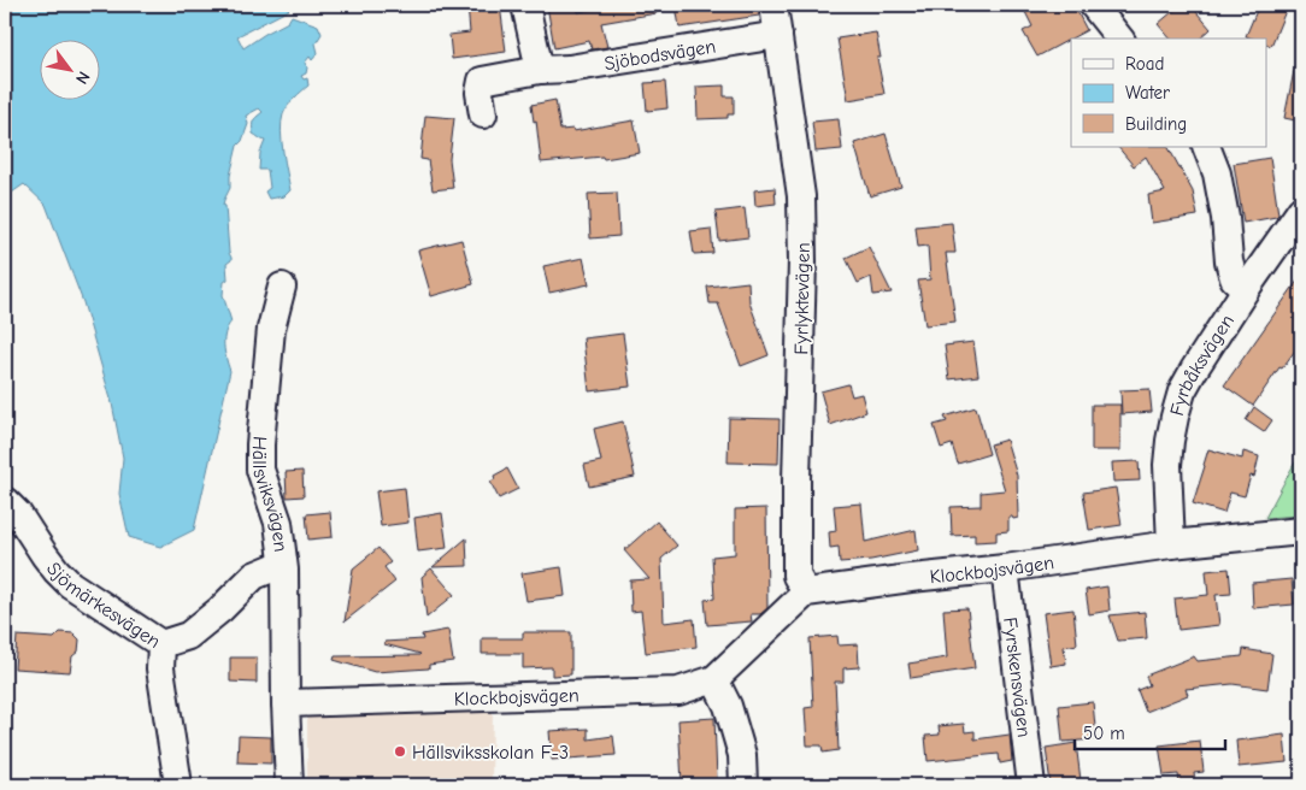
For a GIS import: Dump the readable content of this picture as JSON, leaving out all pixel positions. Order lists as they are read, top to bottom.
{
  "streets": {
    "street": [
      "Sjöbodsvägen",
      "Fyrlyktevägen",
      "Fyrbåksvägen",
      "Hällsviksvägen",
      "Klockbojsvägen",
      "Sjömärkesvägen",
      "Fyrskensvägen"
    ]
  },
  "crossings": [
    ["Sjöbodsvägen", "Fyrlyktevägen"],
    ["Fyrlyktevägen", "Klockbojsvägen"],
    ["Fyrbåksvägen", "Klockbojsvägen"],
    ["Hällsviksvägen", "Klockbojsvägen"],
    ["Hällsviksvägen", "Sjömärkesvägen"],
    ["Klockbojsvägen", "Fyrskensvägen"]
  ],
  "places": ["Hällsviksskolan F-3"],
  "legend": ["Road", "Water", "Building"],
  "scale_bar": "50 m",
  "north": "bottom right"
}
